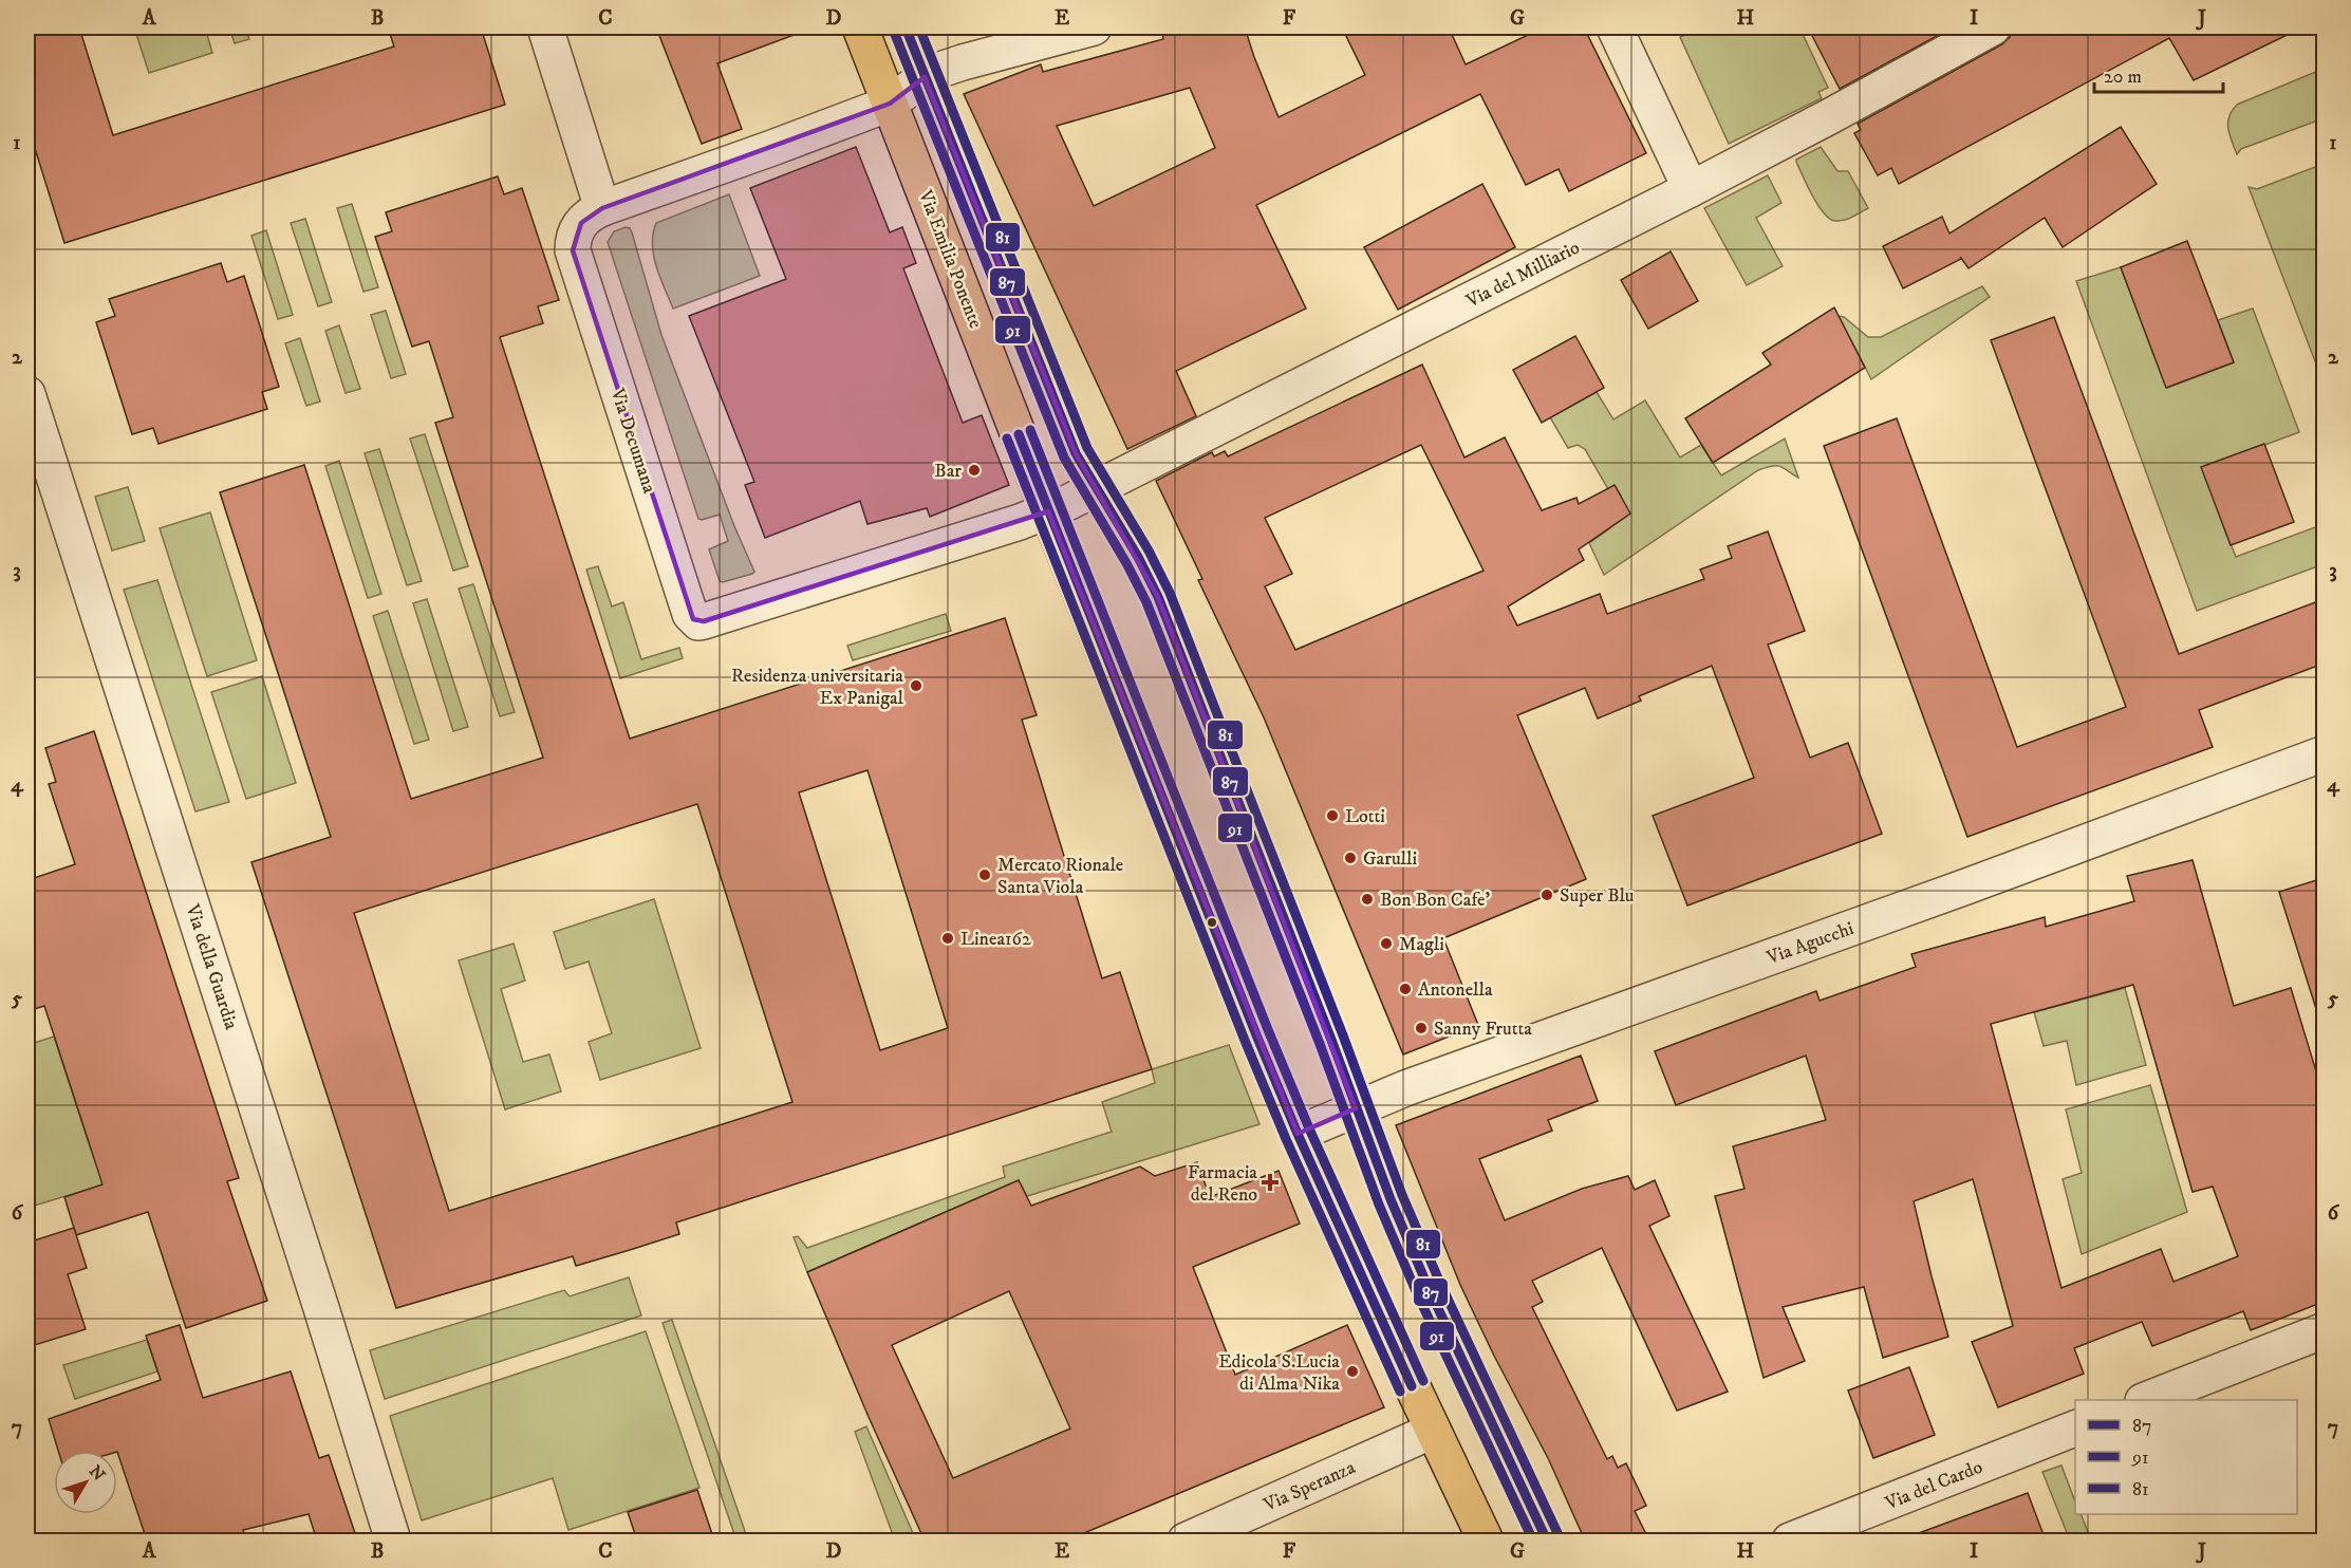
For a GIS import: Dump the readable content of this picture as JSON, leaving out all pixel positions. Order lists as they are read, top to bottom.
{
  "streets": {
    "main road": ["Via Emilia Ponente"],
    "street": [
      "Via del Milliario",
      "Via Decumana",
      "Via Agucchi",
      "Via della Guardia",
      "Via del Cardo",
      "Via Speranza"
    ]
  },
  "crossings": [
    ["Via Emilia Ponente", "Via del Milliario"],
    ["Via Emilia Ponente", "Via Decumana"],
    ["Via Emilia Ponente", "Via Agucchi"],
    ["Via Emilia Ponente", "Via Speranza"],
    ["Via del Milliario", "Via Decumana"]
  ],
  "places": {
    "other": [
      "Bar",
      "Residenza universitaria Ex Panigal",
      "Lotti",
      "Garulli",
      "Mercato Rionale Santa Viola",
      "Super Blu",
      "Bon Bon Cafe'",
      "Linea162",
      "Magli",
      "Antonella",
      "Sanny Frutta",
      "Edicola S.Lucia di Alma Nika"
    ],
    "health": ["Farmacia del Reno"]
  },
  "lines": ["transit line 87", "transit line 81", "transit line 91"],
  "legend": ["87", "91", "81"],
  "scale_bar": "20 m",
  "north": "top right",
  "grid": {
    "columns": [
      "A",
      "B",
      "C",
      "D",
      "E",
      "F",
      "G",
      "H",
      "I",
      "J"
    ],
    "rows": [
      "1",
      "2",
      "3",
      "4",
      "5",
      "6",
      "7"
    ]
  }
}
